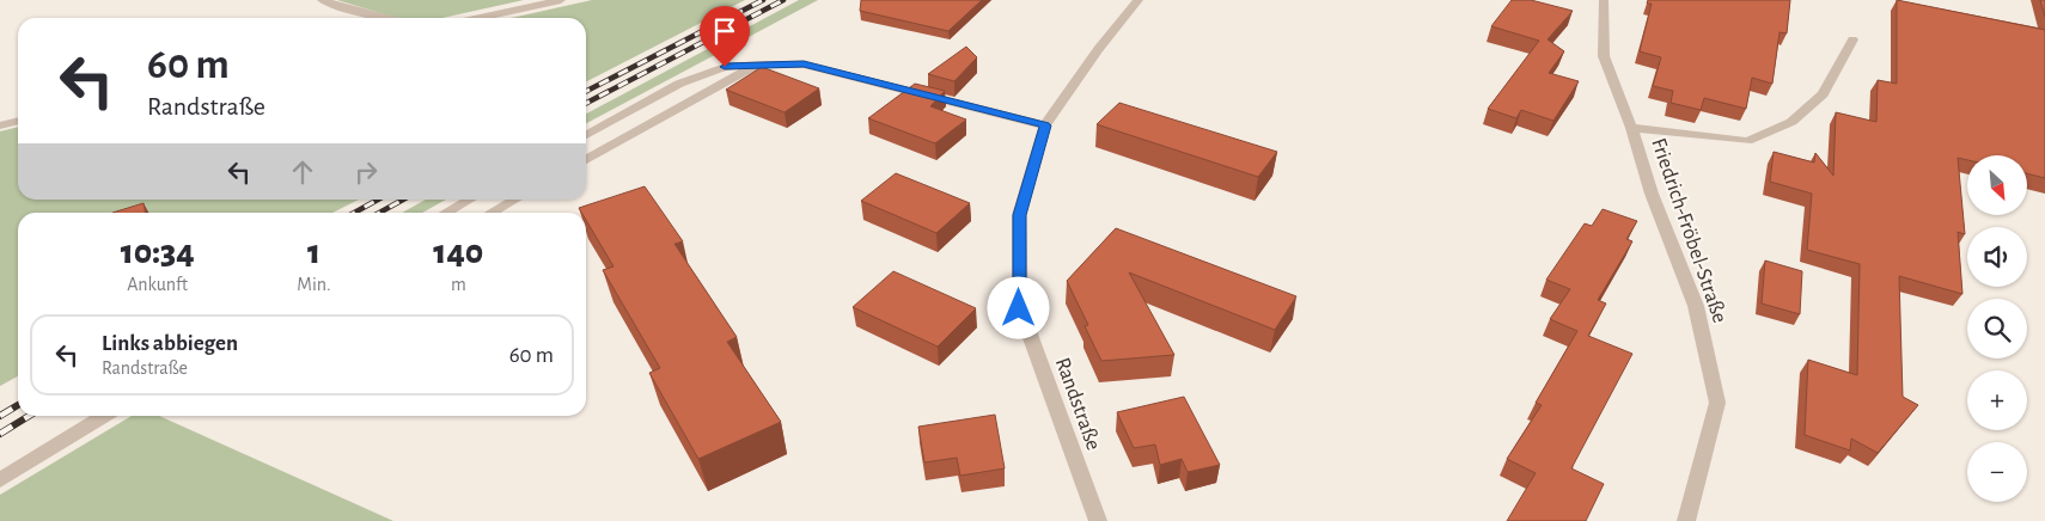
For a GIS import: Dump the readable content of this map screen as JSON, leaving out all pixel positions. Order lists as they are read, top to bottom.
{
  "streets": {
    "street": ["Friedrich-Fröbel-Straße", "Randstraße"]
  },
  "north": "bottom right",
  "page": {
    "turn": ["60 m", "Randstraße"],
    "map_buttons": ["+", "−"],
    "eta": [
      "10:34",
      "Ankunft",
      "1",
      "Min.",
      "140",
      "m"
    ],
    "list": [
      {
        "name": "Links abbiegen",
        "note": "Randstraße",
        "value": "60 m"
      }
    ]
  }
}
